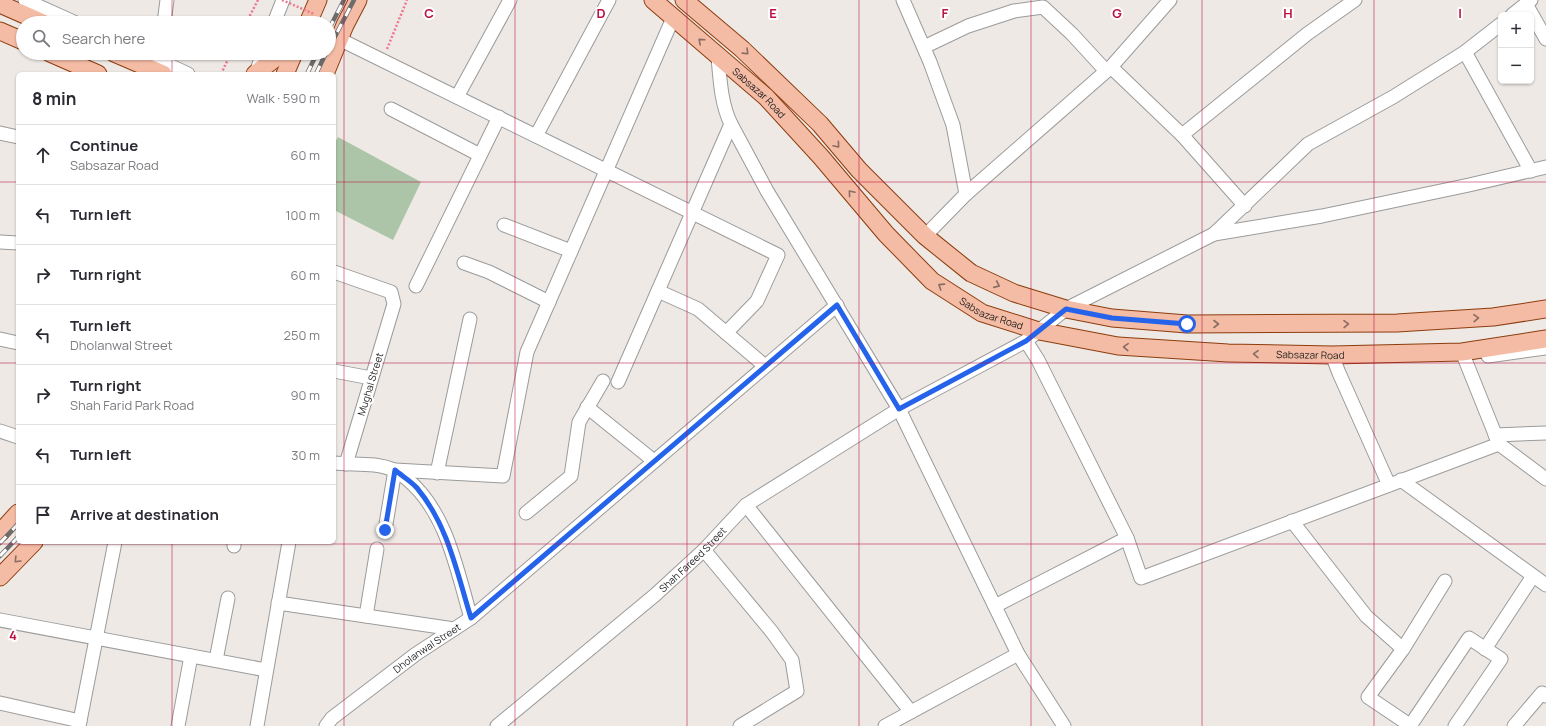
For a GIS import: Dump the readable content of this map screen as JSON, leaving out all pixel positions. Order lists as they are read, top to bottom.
{
  "streets": {
    "main road": ["Sabsazar Road"],
    "street": ["Mughal Street", "Shah Fareed Street", "Dholanwal Street"]
  },
  "crossings": [
    ["Sabsazar Road", "Shah Fareed Street"]
  ],
  "page": {
    "map_buttons": ["+", "−"],
    "search": "Search here",
    "heading": ["8 min", "Walk · 590 m"],
    "list": [
      ["Continue", "Sabsazar Road", "60 m"],
      ["Turn left", "100 m"],
      ["Turn right", "60 m"],
      ["Turn left", "Dholanwal Street", "250 m"],
      ["Turn right", "Shah Farid Park Road", "90 m"],
      ["Turn left", "30 m"],
      "Arrive at destination"
    ]
  },
  "grid": {
    "columns": [
      "C",
      "D",
      "E",
      "F",
      "G",
      "H",
      "I"
    ],
    "rows": ["4"]
  }
}
